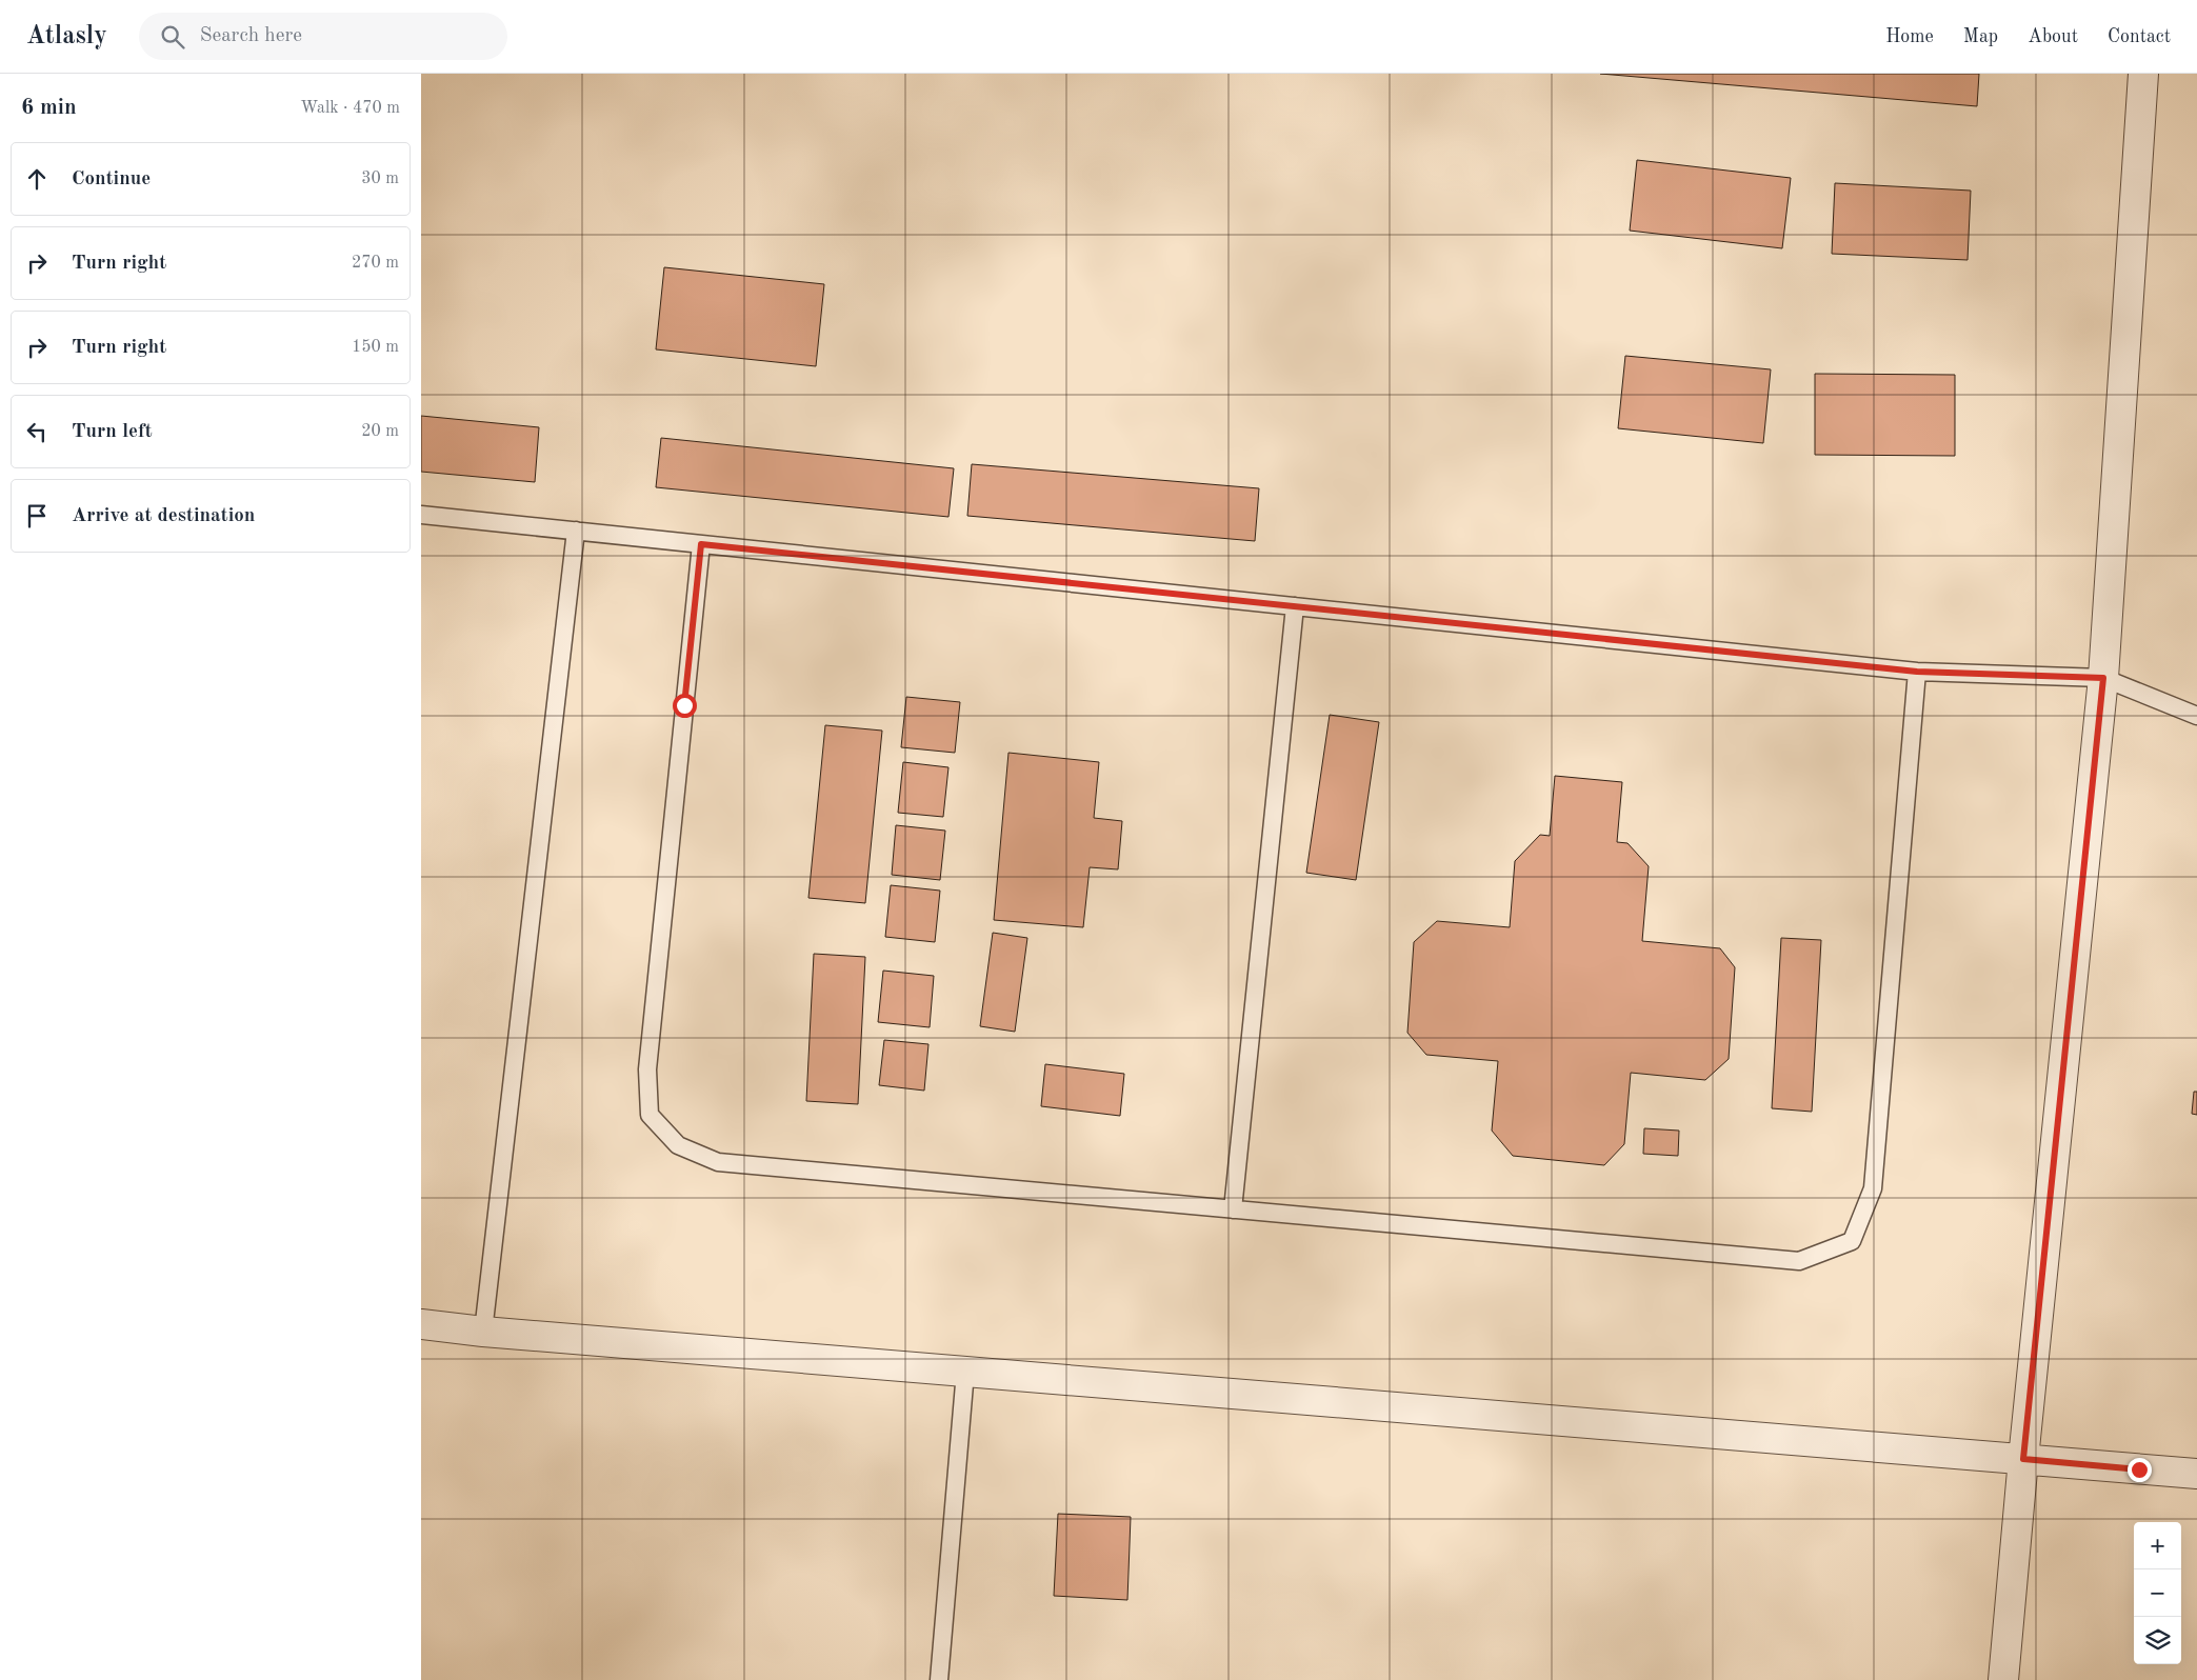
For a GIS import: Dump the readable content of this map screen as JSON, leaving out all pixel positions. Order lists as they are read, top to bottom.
{
  "page": {
    "header": "Atlasly",
    "search": "Search here",
    "nav": [
      "Home",
      "Map",
      "About",
      "Contact"
    ],
    "heading": ["6 min", "Walk · 470 m"],
    "list": [
      ["Continue", "30 m"],
      ["Turn right", "270 m"],
      ["Turn right", "150 m"],
      ["Turn left", "20 m"],
      "Arrive at destination"
    ],
    "map_buttons": ["+", "−"]
  }
}
